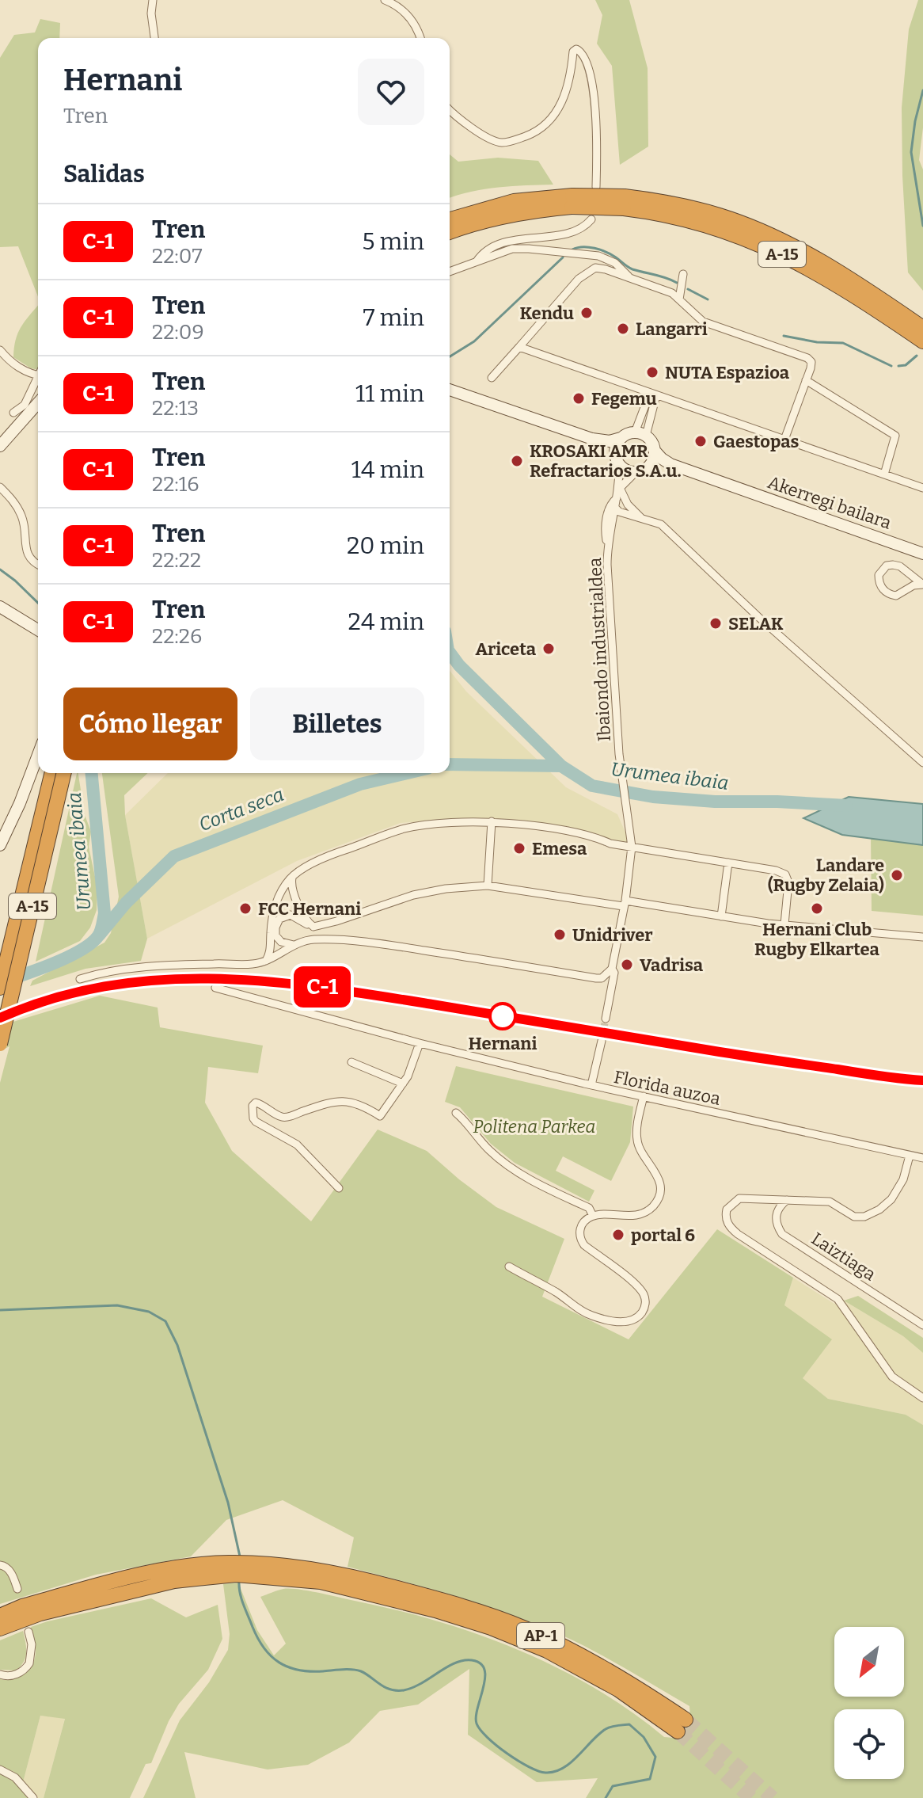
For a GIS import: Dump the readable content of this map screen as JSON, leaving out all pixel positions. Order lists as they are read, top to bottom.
{
  "streets": {
    "highway": ["A-15", "AP-1"],
    "main road": ["Akerregi bailara"],
    "street": ["Ibaiondo industrialdea", "Florida auzoa", "Laiztiaga"]
  },
  "water": ["Urumea ibaia", "Corta seca"],
  "parks": ["Politena Parkea"],
  "places": [
    "Kendu",
    "Langarri",
    "NUTA Espazioa",
    "Fegemu",
    "Gaestopas",
    "KROSAKI AMR Refractarios S.A.u.",
    "SELAK",
    "Ariceta",
    "Emesa",
    "Landare (Rugby Zelaia)",
    "FCC Hernani",
    "Hernani Club Rugby Elkartea",
    "Unidriver",
    "Vadrisa",
    "Hernani",
    "portal 6"
  ],
  "north": "bottom left",
  "page": {
    "on_map": "C-1",
    "heading": [
      ["Hernani", "Tren"],
      "Salidas"
    ],
    "list": [
      {
        "mark": "C-1",
        "name": "Tren",
        "note": "22:07",
        "value": "5 min"
      },
      {
        "mark": "C-1",
        "name": "Tren",
        "note": "22:09",
        "value": "7 min"
      },
      {
        "mark": "C-1",
        "name": "Tren",
        "note": "22:13",
        "value": "11 min"
      },
      {
        "mark": "C-1",
        "name": "Tren",
        "note": "22:16",
        "value": "14 min"
      },
      {
        "mark": "C-1",
        "name": "Tren",
        "note": "22:22",
        "value": "20 min"
      },
      {
        "mark": "C-1",
        "name": "Tren",
        "note": "22:26",
        "value": "24 min"
      }
    ],
    "buttons": ["Cómo llegar", "Billetes"]
  }
}
